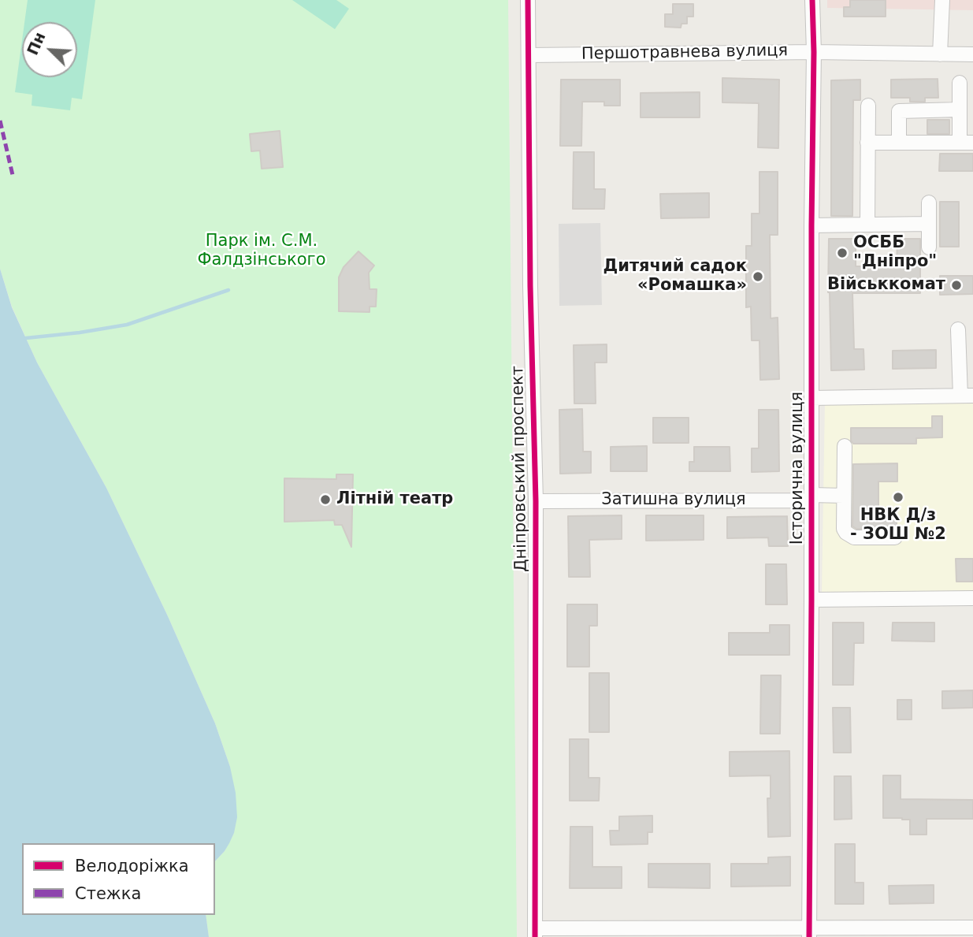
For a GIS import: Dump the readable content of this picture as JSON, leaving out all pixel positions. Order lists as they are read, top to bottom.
{
  "streets": {
    "street": [
      "Першотравнева вулиця",
      "Історична вулиця",
      "Дніпровський проспект",
      "Затишна вулиця"
    ]
  },
  "crossings": [
    ["Першотравнева вулиця", "Історична вулиця"],
    ["Першотравнева вулиця", "Дніпровський проспект"],
    ["Історична вулиця", "Затишна вулиця"],
    ["Дніпровський проспект", "Затишна вулиця"]
  ],
  "parks": ["Парк ім. С.М. Фалдзінського"],
  "places": [
    "ОСББ \"Днiпро\"",
    "Дитячий садок «Ромашка»",
    "Військкомат",
    "НВК Д/з - ЗОШ №2",
    "Літній театр"
  ],
  "legend": ["Велодоріжка", "Стежка"],
  "north": "top left"
}
